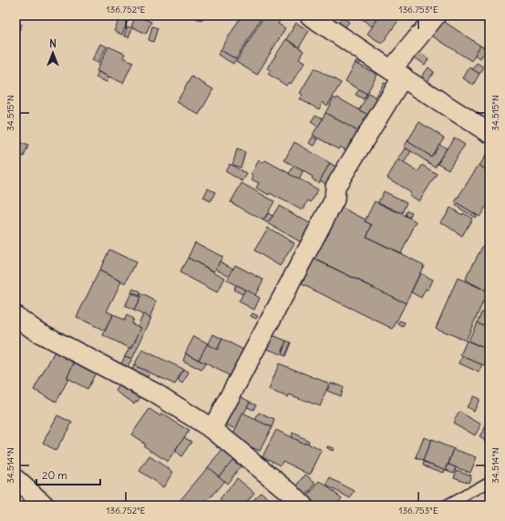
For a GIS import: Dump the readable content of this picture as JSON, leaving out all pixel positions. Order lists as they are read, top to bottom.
{
  "scale_bar": "20 m",
  "north": "top",
  "coordinates": [
    "136.752°E",
    "136.753°E",
    "34.515°N",
    "34.514°N"
  ]
}
